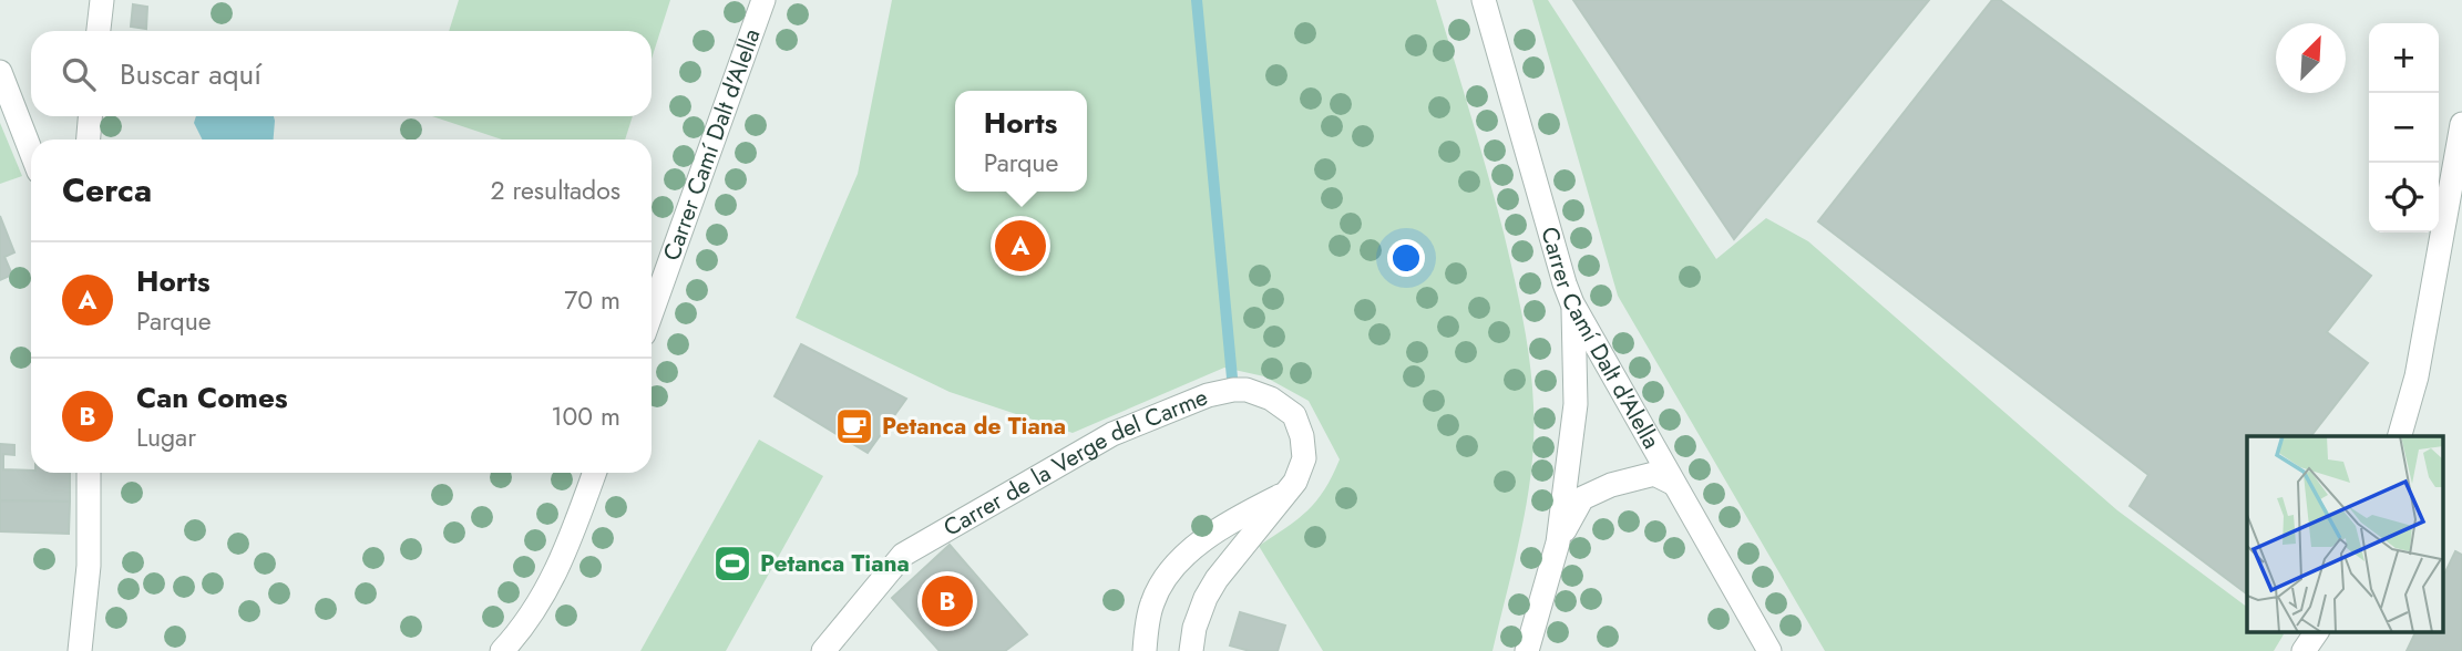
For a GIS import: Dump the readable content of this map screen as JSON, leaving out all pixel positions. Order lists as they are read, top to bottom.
{
  "streets": {
    "street": ["Carrer Camí Dalt d'Alella", "Carrer de la Verge del Carme"]
  },
  "places": {
    "cafe": ["Petanca de Tiana"],
    "sports": ["Petanca Tiana"]
  },
  "north": "top right",
  "page": {
    "map_buttons": ["+", "−"],
    "search": "Buscar aquí",
    "popup": ["Horts", "Parque"],
    "heading": ["Cerca", "2 resultados"],
    "pins": ["A", "B"],
    "list": [
      {
        "mark": "A",
        "name": "Horts",
        "note": "Parque",
        "value": "70 m"
      },
      {
        "mark": "B",
        "name": "Can Comes",
        "note": "Lugar",
        "value": "100 m"
      }
    ]
  }
}
